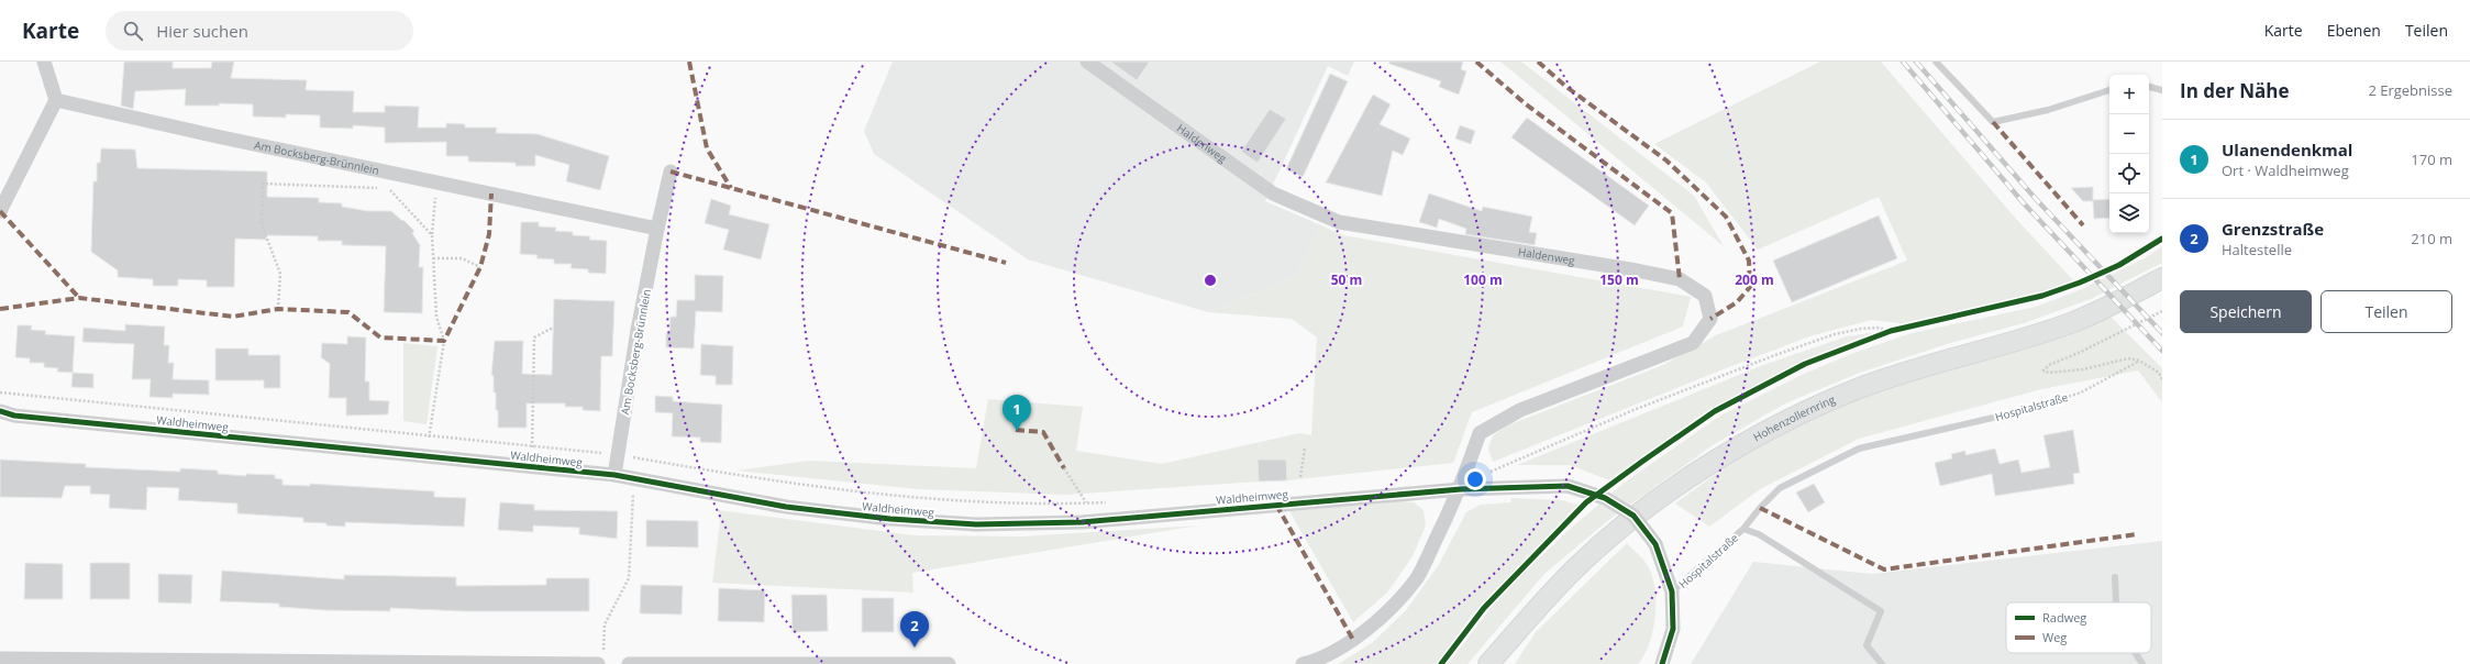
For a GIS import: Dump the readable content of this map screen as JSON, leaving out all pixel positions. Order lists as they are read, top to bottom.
{
  "streets": {
    "main road": ["Hohenzollernring"],
    "street": ["Haldenweg", "Am Bocksberg-Brünnlein", "Waldheimweg"],
    "lane": ["Hospitalstraße"]
  },
  "crossings": [
    ["Haldenweg", "Waldheimweg"],
    ["Am Bocksberg-Brünnlein", "Waldheimweg"],
    ["Hospitalstraße", "Waldheimweg"]
  ],
  "legend": ["Radweg", "Weg"],
  "page": {
    "header": "Karte",
    "search": "Hier suchen",
    "nav": ["Karte", "Ebenen", "Teilen"],
    "heading": ["In der Nähe", "2 Ergebnisse"],
    "map_buttons": ["+", "−"],
    "list": [
      {
        "mark": "1",
        "name": "Ulanendenkmal",
        "note": "Ort · Waldheimweg",
        "value": "170 m"
      },
      {
        "mark": "2",
        "name": "Grenzstraße",
        "note": "Haltestelle",
        "value": "210 m"
      }
    ],
    "buttons": ["Speichern", "Teilen"],
    "pins": ["1", "2"]
  },
  "rings": [
    "50 m",
    "100 m",
    "150 m",
    "200 m"
  ]
}
